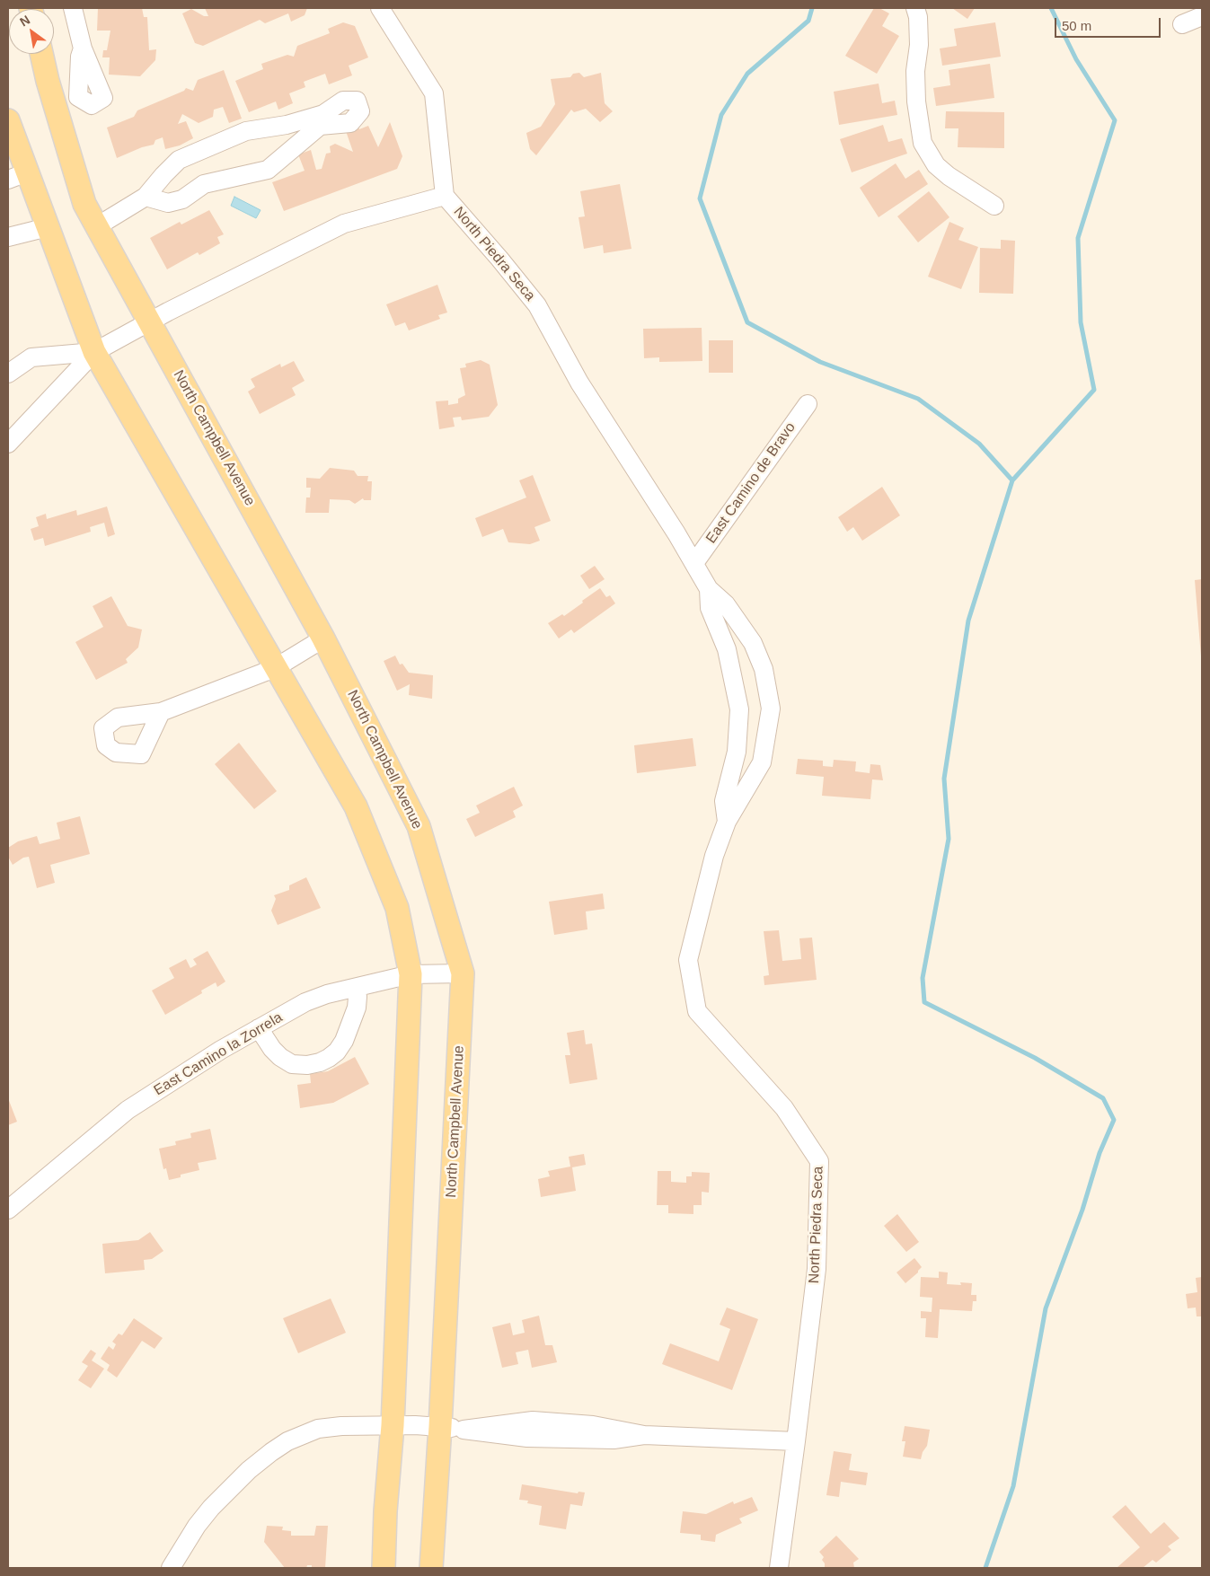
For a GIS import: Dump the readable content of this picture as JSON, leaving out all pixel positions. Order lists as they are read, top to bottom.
{
  "streets": {
    "main road": ["North Campbell Avenue"],
    "street": ["North Piedra Seca", "East Camino de Bravo", "East Camino la Zorrela"]
  },
  "crossings": [
    ["North Piedra Seca", "North Campbell Avenue"],
    ["North Piedra Seca", "East Camino de Bravo"],
    ["North Campbell Avenue", "East Camino la Zorrela"]
  ],
  "scale_bar": "50 m",
  "north": "top left"
}
